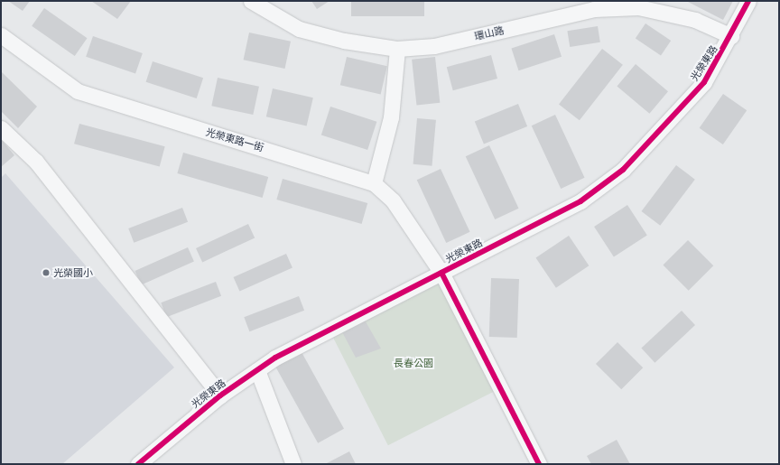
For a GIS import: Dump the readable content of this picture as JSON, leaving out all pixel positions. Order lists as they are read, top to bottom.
{
  "streets": {
    "street": ["環山路", "光榮東路", "光榮東路一街"]
  },
  "crossings": [
    ["環山路", "光榮東路"],
    ["光榮東路", "光榮東路一街"]
  ],
  "parks": ["長春公園"],
  "places": ["光榮國小"]
}
